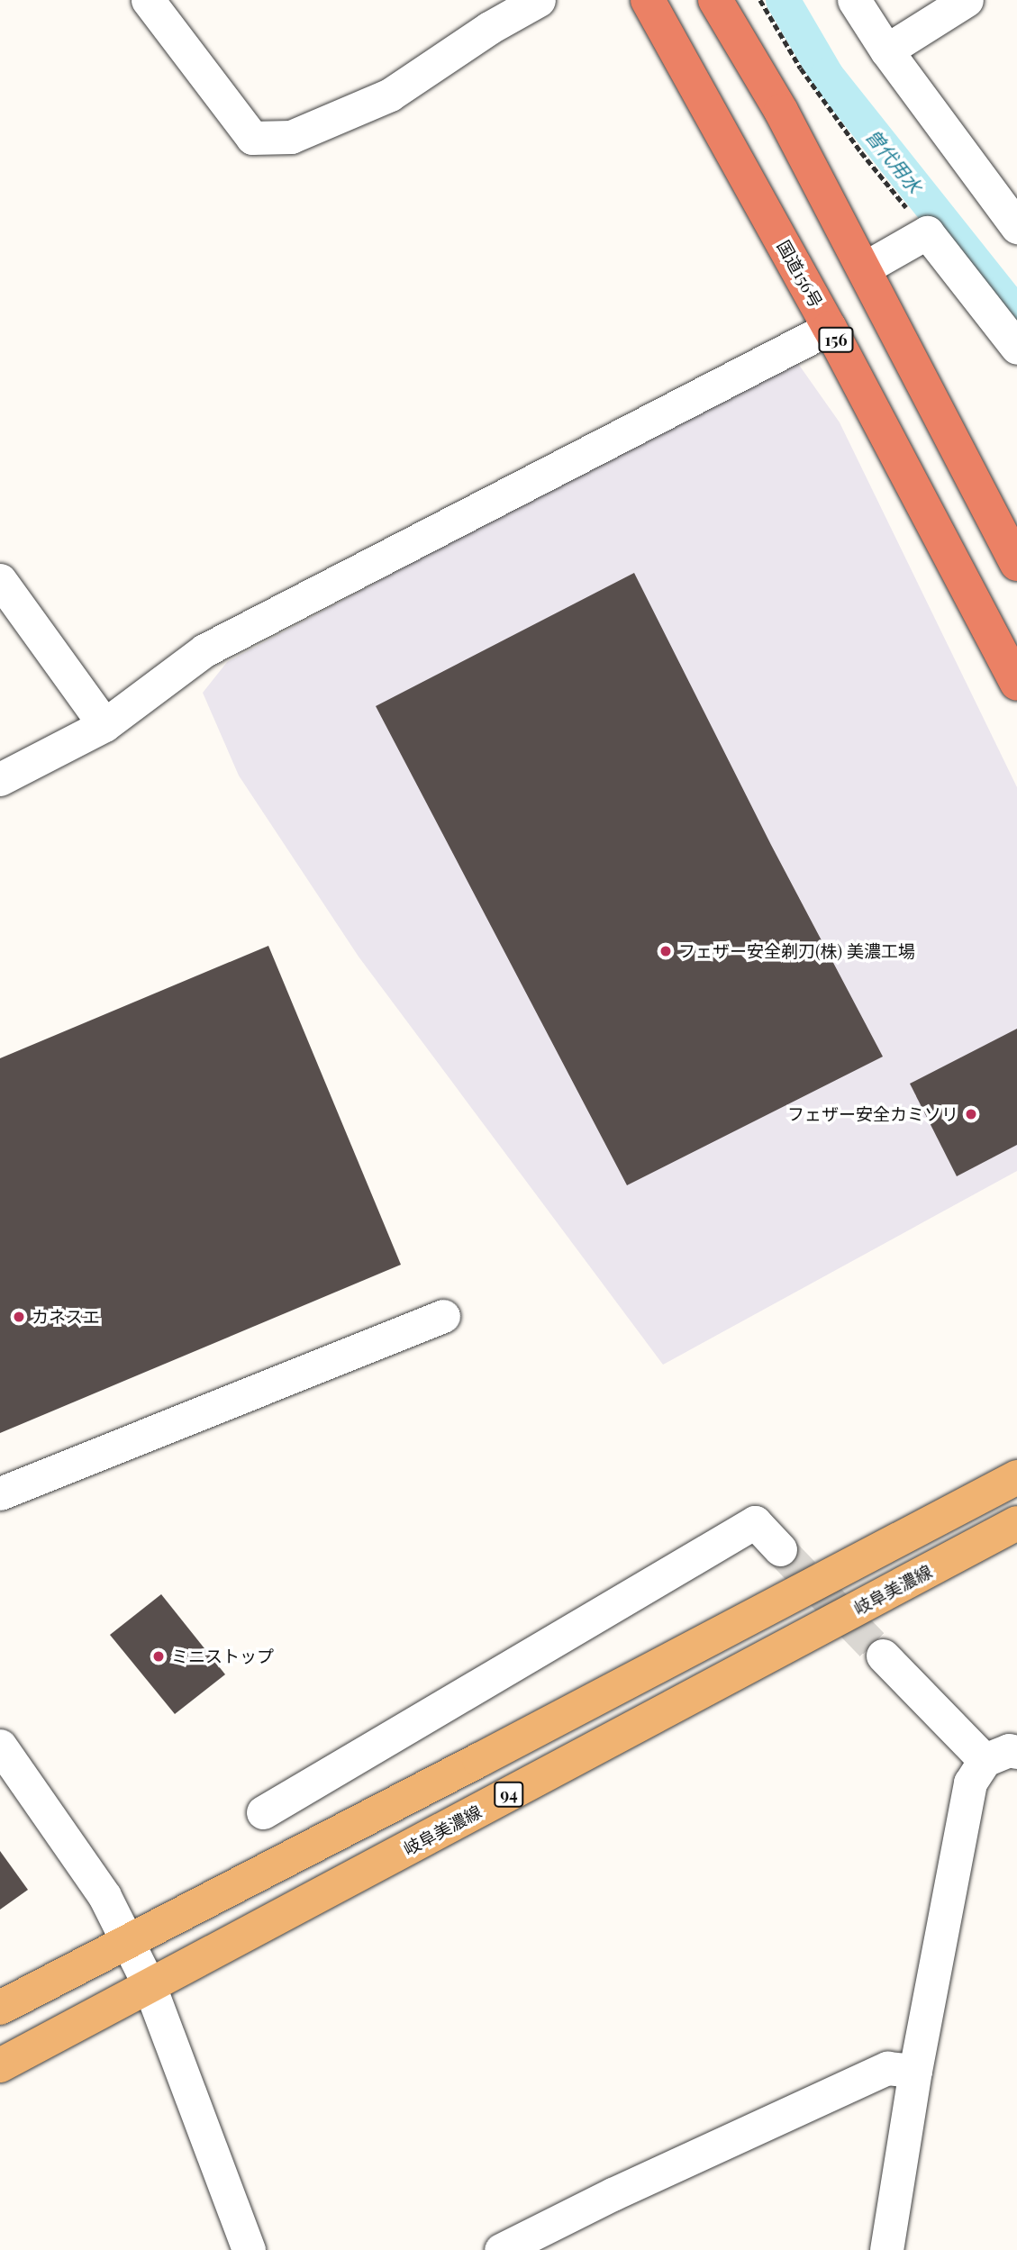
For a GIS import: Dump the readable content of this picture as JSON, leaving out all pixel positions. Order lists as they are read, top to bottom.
{
  "streets": {
    "highway": ["国道156号", "156"],
    "main road": ["岐阜美濃線", "94"]
  },
  "water": ["曽代用水"],
  "places": [
    "フェザー安全剃刀(株) 美濃工場",
    "フェザー安全カミソリ",
    "カネスエ",
    "ミニストップ"
  ]
}
